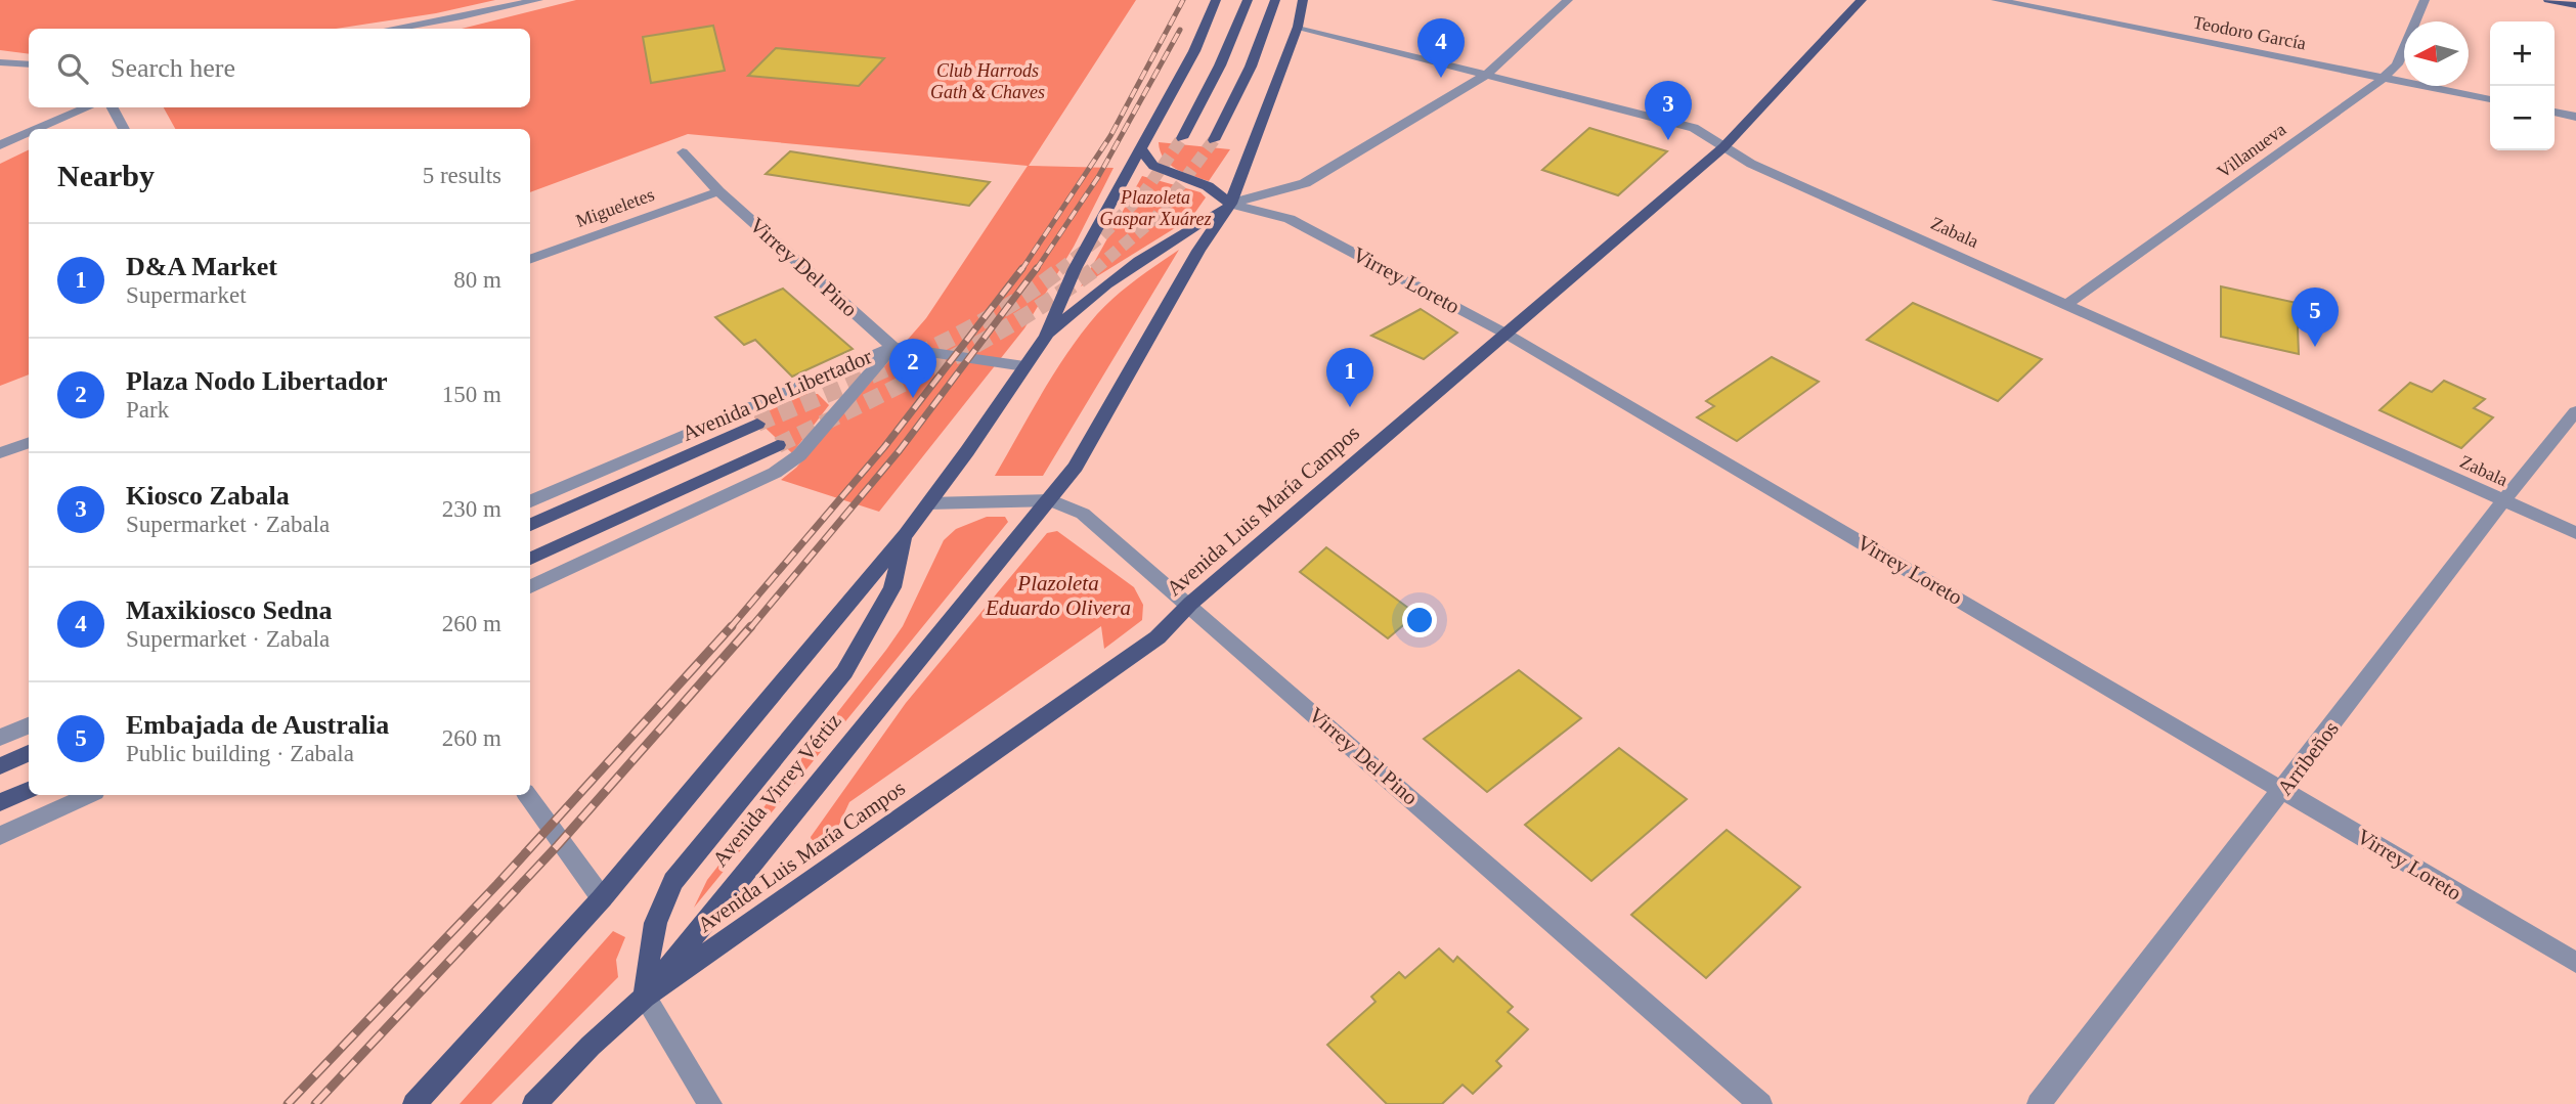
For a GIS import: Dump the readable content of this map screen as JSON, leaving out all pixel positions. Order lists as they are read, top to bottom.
{
  "streets": {
    "main road": ["Avenida Del Libertador", "Avenida Luis María Campos", "Avenida Virrey Vértiz"],
    "street": [
      "Teodoro García",
      "Villanueva",
      "Migueletes",
      "Zabala",
      "Virrey Del Pino",
      "Virrey Loreto",
      "Arribeños"
    ]
  },
  "crossings": [
    ["Teodoro García", "Villanueva"],
    ["Villanueva", "Zabala"],
    ["Migueletes", "Virrey Del Pino"],
    ["Zabala", "Avenida Luis María Campos"],
    ["Zabala", "Arribeños"],
    ["Virrey Del Pino", "Avenida Del Libertador"],
    ["Virrey Del Pino", "Avenida Luis María Campos"],
    ["Virrey Del Pino", "Avenida Virrey Vértiz"],
    ["Virrey Loreto", "Avenida Luis María Campos"],
    ["Virrey Loreto", "Arribeños"],
    ["Avenida Luis María Campos", "Avenida Virrey Vértiz"]
  ],
  "parks": ["Club Harrods Gath & Chaves", "Plazoleta Gaspar Xuárez", "Plazoleta Eduardo Olivera"],
  "north": "left",
  "page": {
    "pins": [
      "4",
      "3",
      "5",
      "2",
      "1"
    ],
    "map_buttons": ["+", "−"],
    "search": "Search here",
    "heading": ["Nearby", "5 results"],
    "list": [
      {
        "mark": "1",
        "name": "D&A Market",
        "note": "Supermarket",
        "value": "80 m"
      },
      {
        "mark": "2",
        "name": "Plaza Nodo Libertador",
        "note": "Park",
        "value": "150 m"
      },
      {
        "mark": "3",
        "name": "Kiosco Zabala",
        "note": "Supermarket · Zabala",
        "value": "230 m"
      },
      {
        "mark": "4",
        "name": "Maxikiosco Sedna",
        "note": "Supermarket · Zabala",
        "value": "260 m"
      },
      {
        "mark": "5",
        "name": "Embajada de Australia",
        "note": "Public building · Zabala",
        "value": "260 m"
      }
    ]
  }
}
